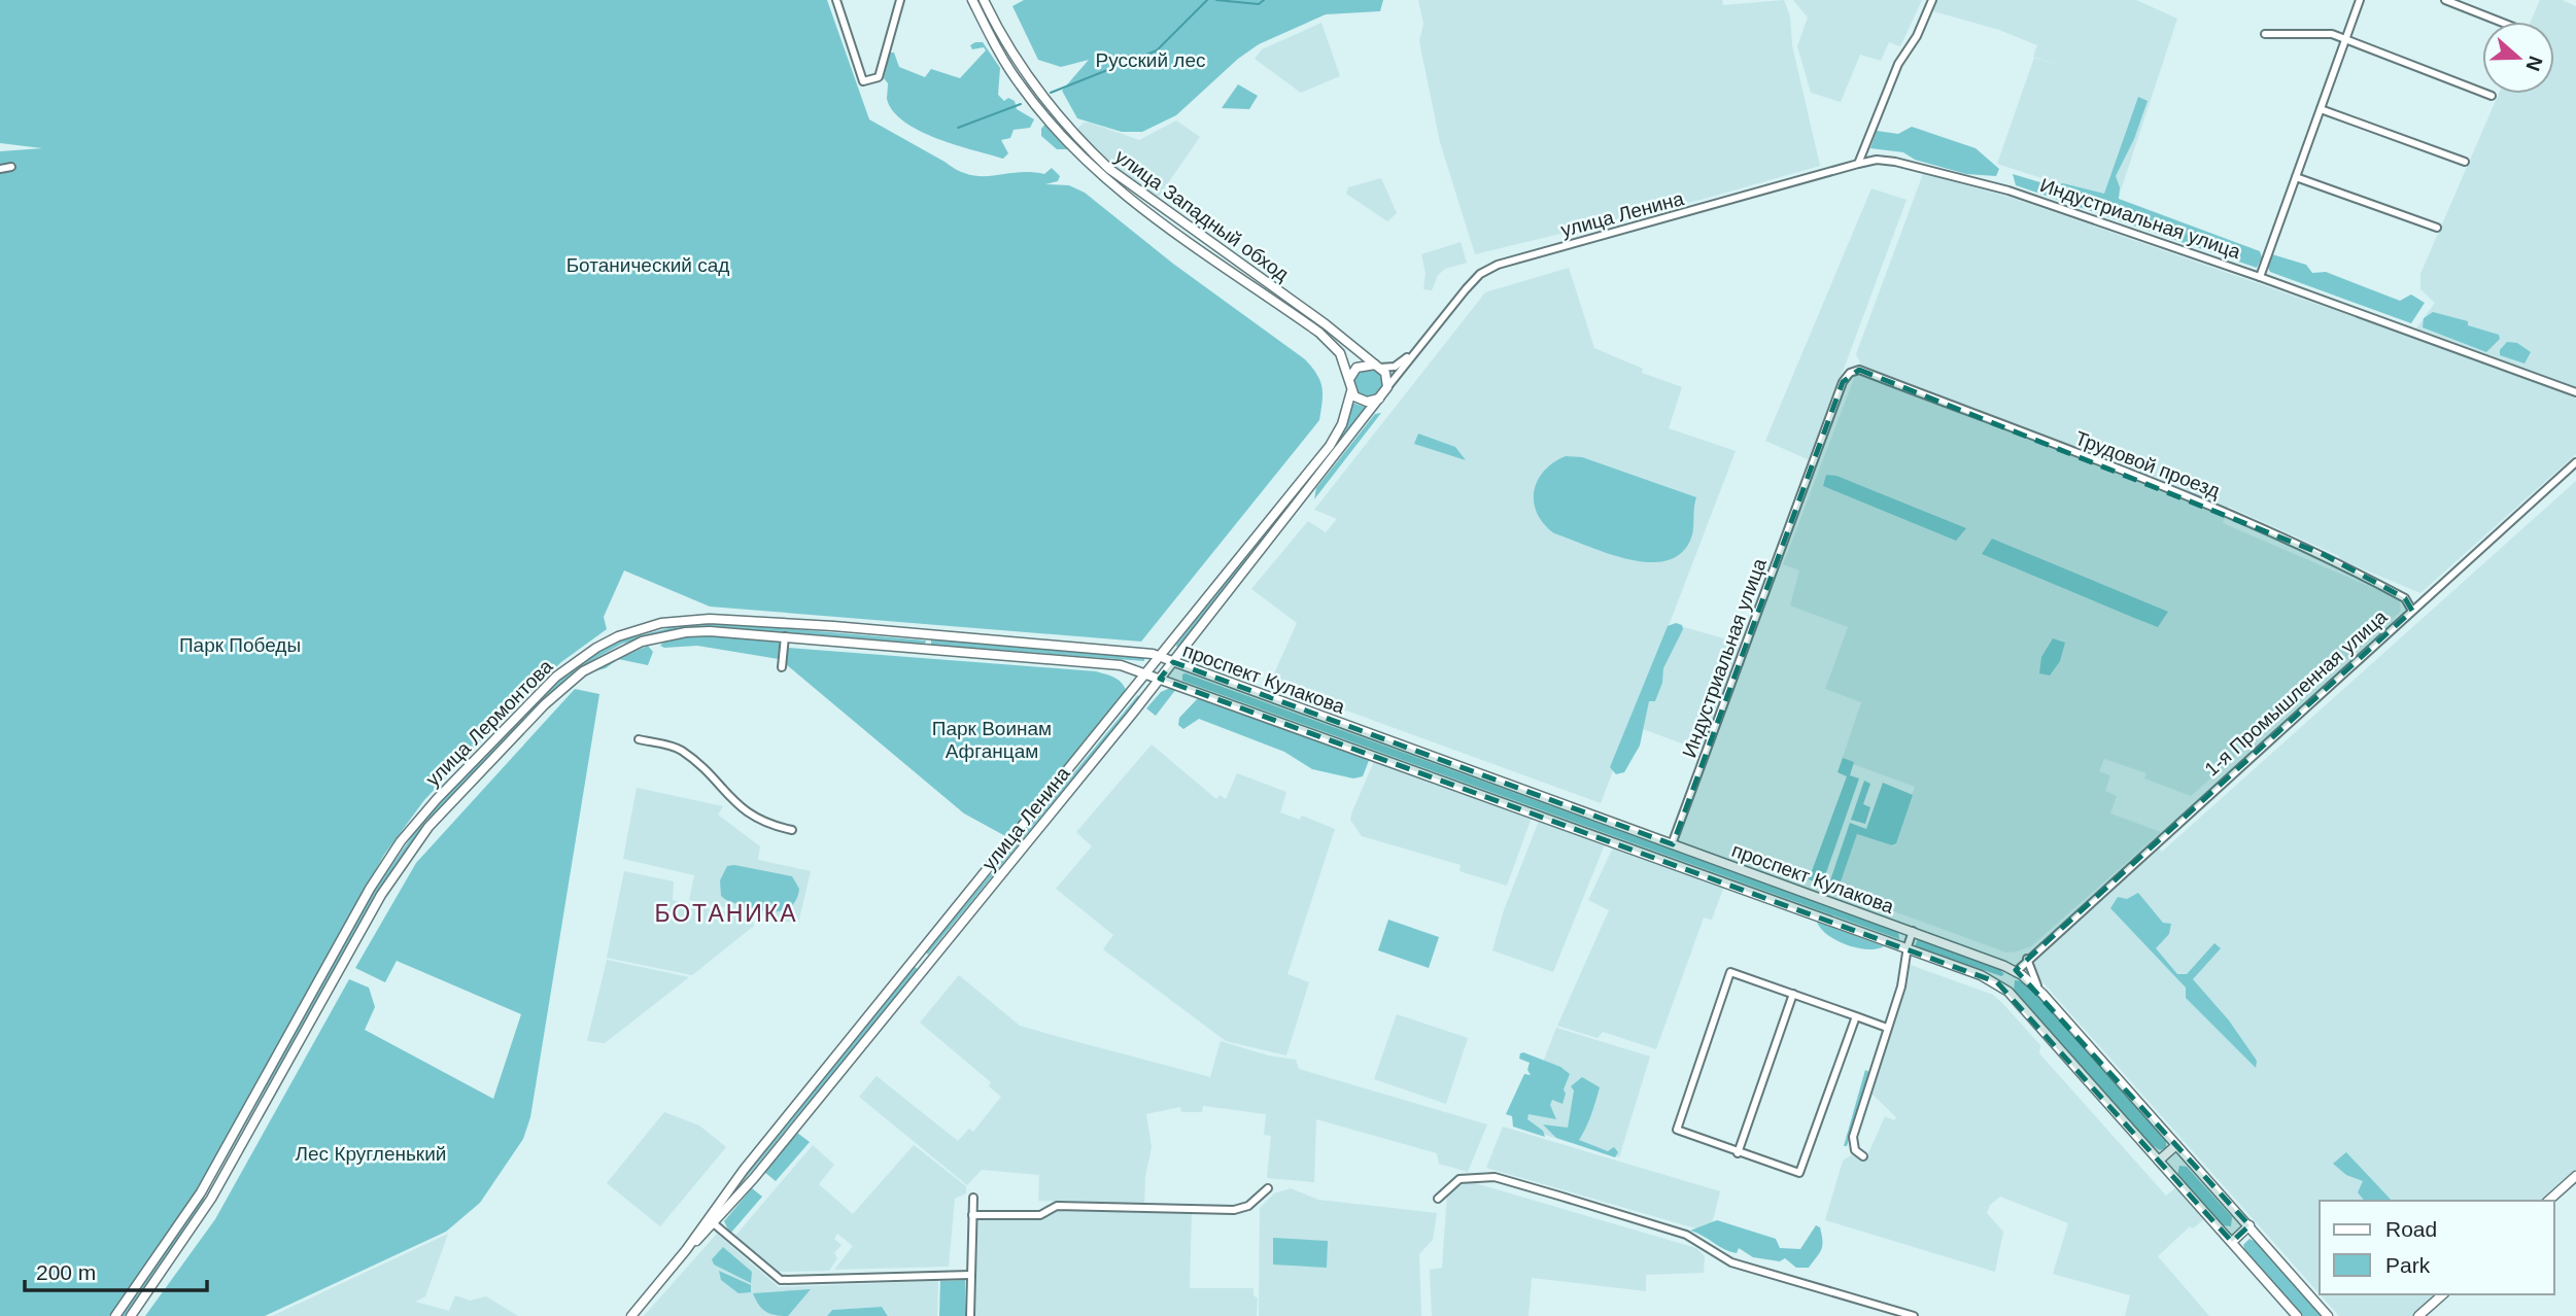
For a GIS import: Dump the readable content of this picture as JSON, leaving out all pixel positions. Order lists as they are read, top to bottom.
{
  "streets": {
    "main road": [
      "улица Ленина",
      "улица Западный обход",
      "проспект Кулакова",
      "улица Лермонтова"
    ],
    "street": ["Индустриальная улица", "Трудовой проезд", "1-я Промышленная улица"]
  },
  "crossings": [
    ["улица Ленина", "улица Западный обход"],
    ["улица Ленина", "Индустриальная улица"],
    ["улица Ленина", "проспект Кулакова"],
    ["улица Ленина", "улица Лермонтова"],
    ["Индустриальная улица", "Трудовой проезд"],
    ["Индустриальная улица", "проспект Кулакова"],
    ["Трудовой проезд", "1-я Промышленная улица"],
    ["проспект Кулакова", "1-я Промышленная улица"],
    ["проспект Кулакова", "улица Лермонтова"]
  ],
  "districts": ["БОТАНИКА"],
  "parks": [
    "Русский лес",
    "Ботанический сад",
    "Парк Победы",
    "Парк Воинам Афганцам",
    "Лес Кругленький"
  ],
  "legend": ["Road", "Park"],
  "scale_bar": "200 m",
  "north": "right"
}
